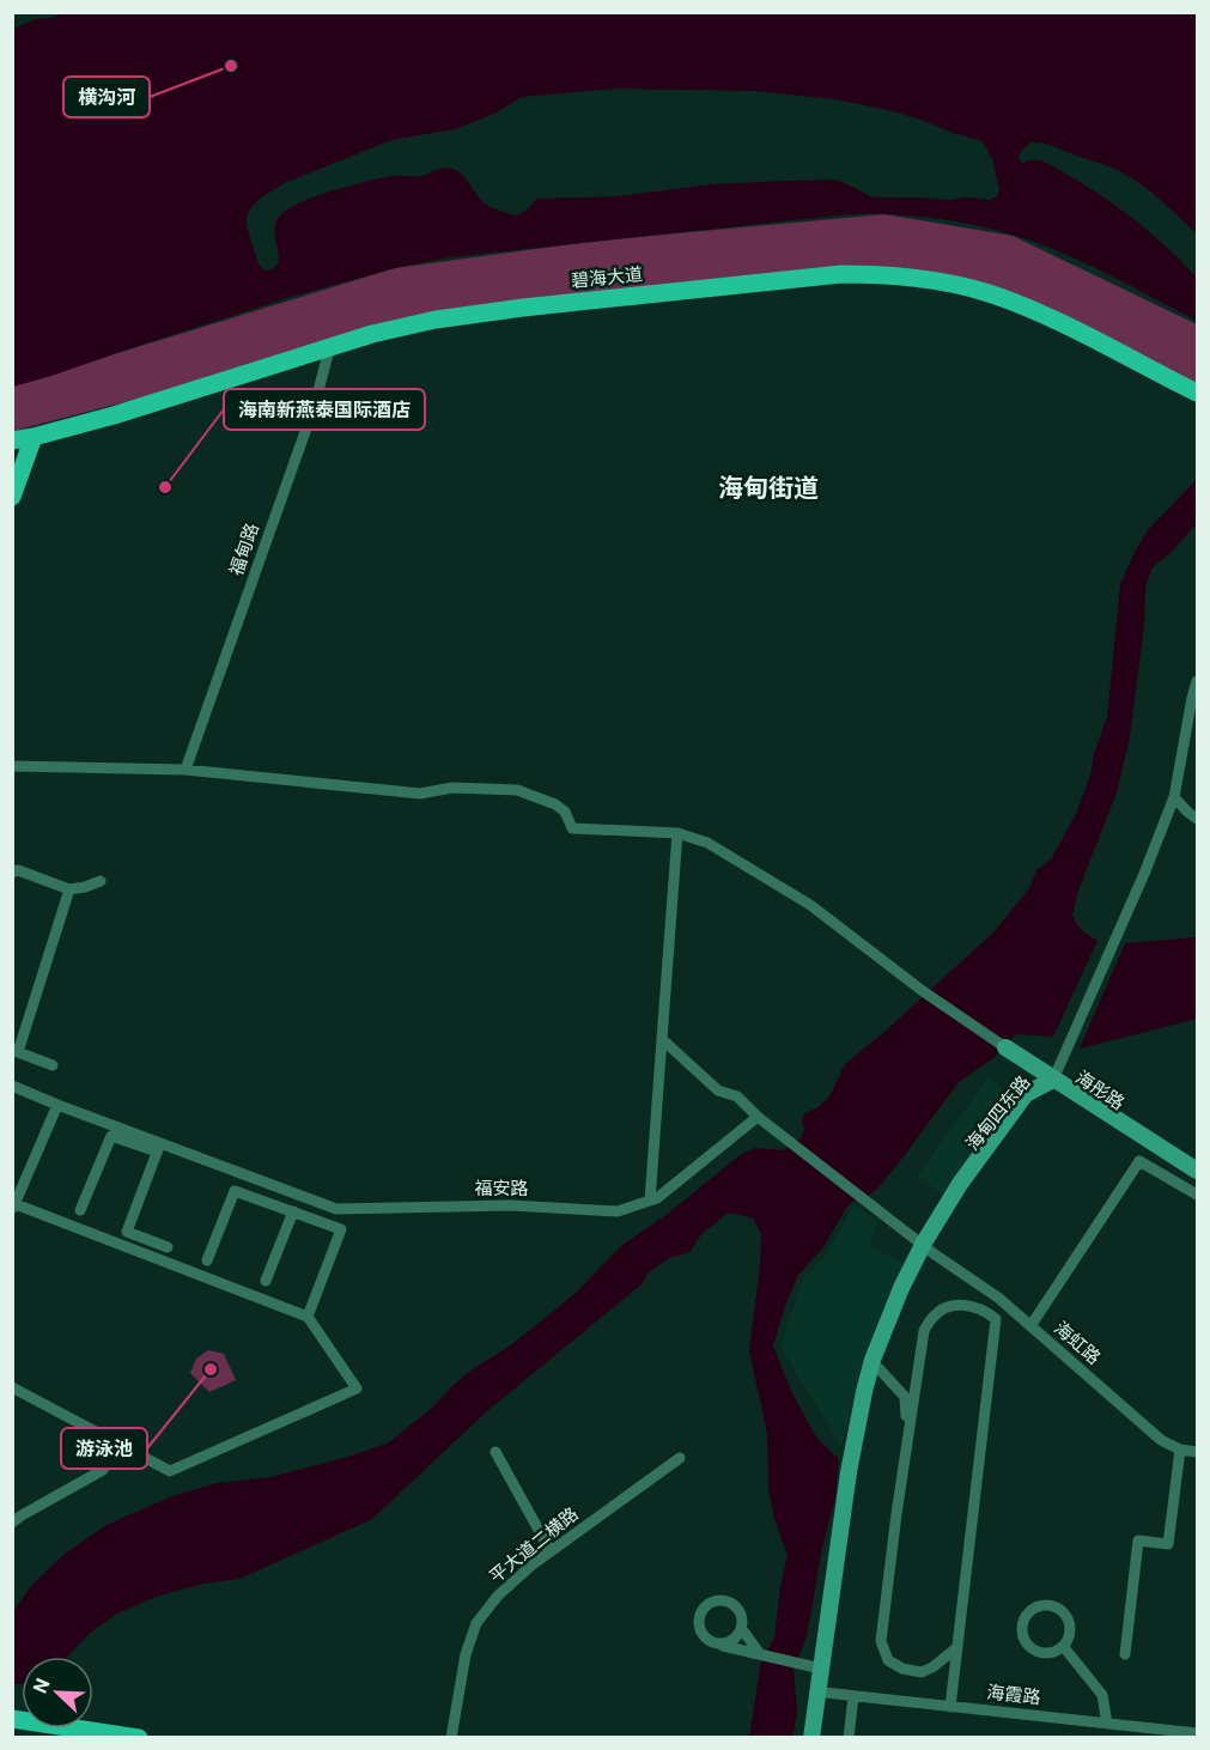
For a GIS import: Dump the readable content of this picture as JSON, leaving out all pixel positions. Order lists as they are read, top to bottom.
{
  "streets": {
    "main road": ["碧海大道", "海彤路", "海甸四东路"],
    "street": [
      "福甸路",
      "福安路",
      "海虹路",
      "平大道二横路",
      "海霞路"
    ]
  },
  "crossings": [
    ["碧海大道", "福甸路"],
    ["海彤路", "海甸四东路"],
    ["海甸四东路", "海虹路"],
    ["海甸四东路", "海霞路"]
  ],
  "districts": ["海甸街道"],
  "places": ["横沟河", "海南新燕泰国际酒店", "游泳池"],
  "north": "top left"
}
